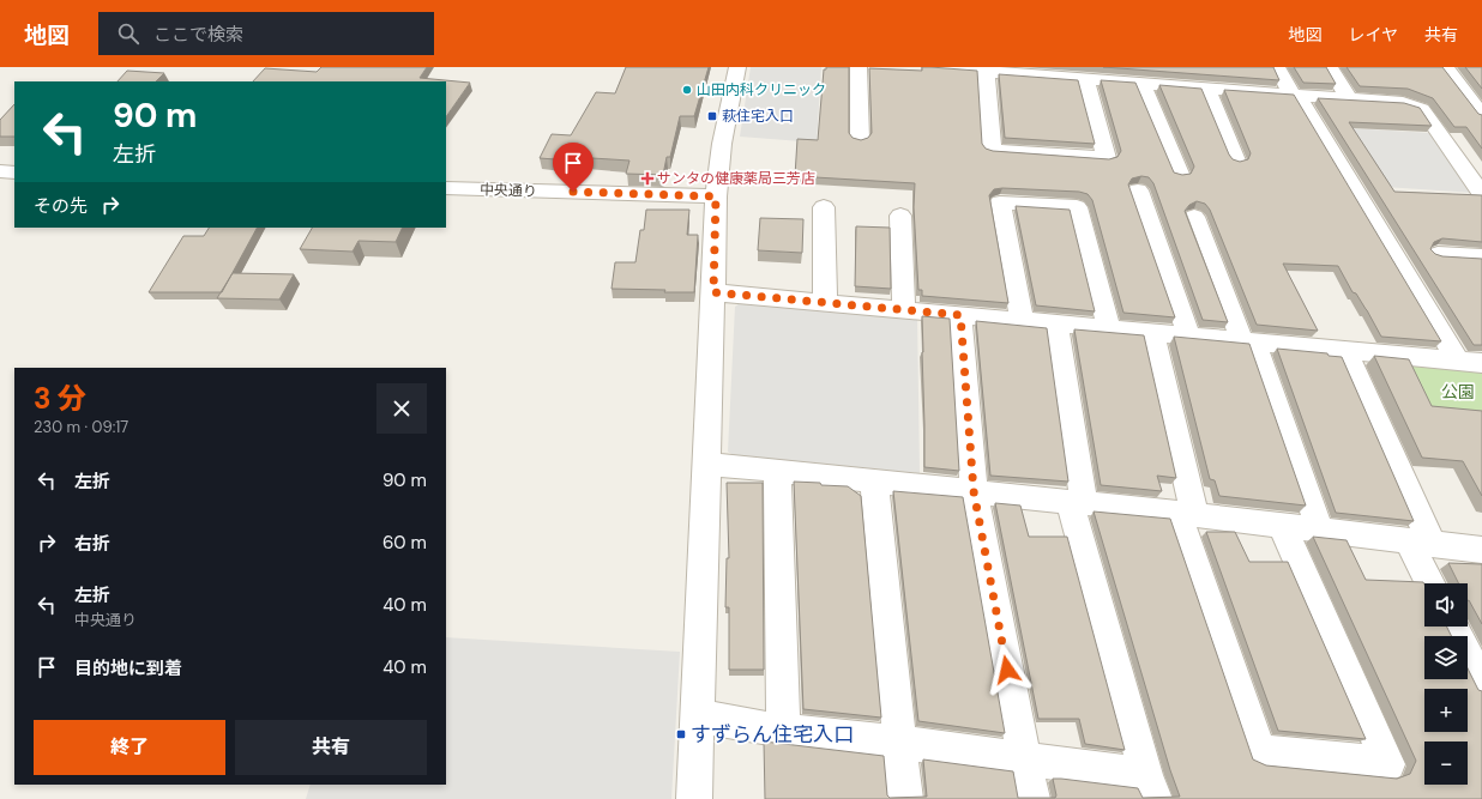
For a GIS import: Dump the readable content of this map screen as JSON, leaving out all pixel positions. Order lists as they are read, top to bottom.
{
  "streets": {
    "street": ["中央通り"]
  },
  "parks": ["公園"],
  "places": {
    "other": ["山田内科クリニック"],
    "transit": ["萩住宅入口", "すずらん住宅入口"],
    "health": ["サンタの健康薬局三芳店"]
  },
  "page": {
    "header": "地図",
    "search": "ここで検索",
    "nav": ["地図", "レイヤ", "共有"],
    "turn": ["90 m", "左折"],
    "then": "その先",
    "heading": ["3 分", "230 m · 09:17"],
    "list": [
      {
        "name": "左折",
        "value": "90 m"
      },
      {
        "name": "右折",
        "value": "60 m"
      },
      {
        "name": "左折",
        "note": "中央通り",
        "value": "40 m"
      },
      {
        "name": "目的地に到着",
        "value": "40 m"
      }
    ],
    "map_buttons": ["+", "−"],
    "buttons": ["終了", "共有"]
  }
}
